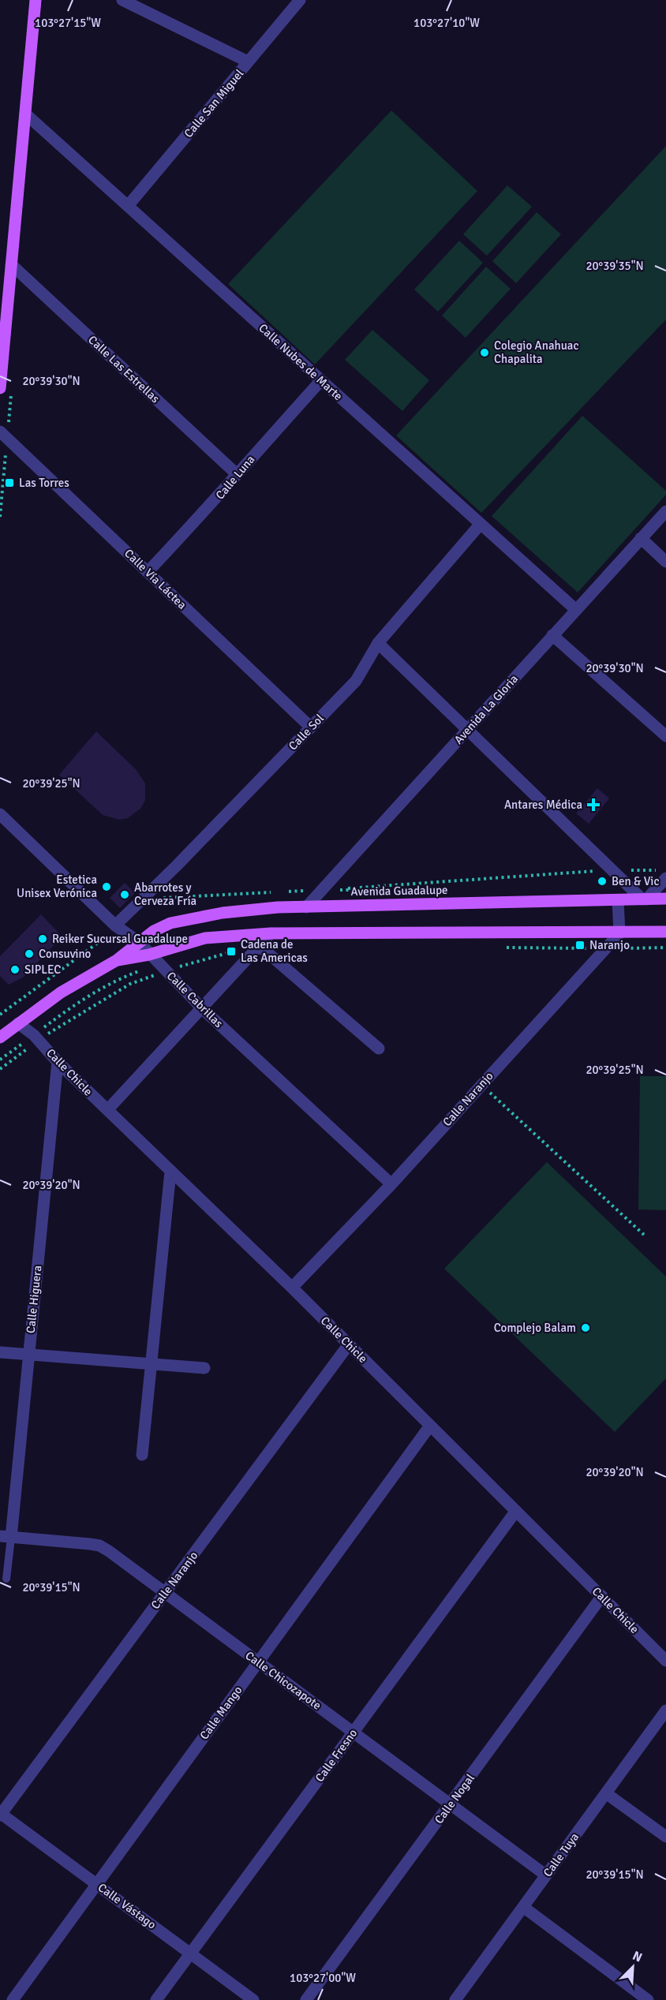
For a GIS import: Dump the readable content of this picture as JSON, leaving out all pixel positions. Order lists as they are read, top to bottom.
{
  "streets": {
    "main road": ["Avenida Guadalupe"],
    "street": [
      "Calle San Miguel",
      "Calle Nubes de Marte",
      "Calle Las Estrellas",
      "Calle Luna",
      "Calle Vía Láctea",
      "Avenida La Gloria",
      "Calle Sol",
      "Calle Cabrillas",
      "Calle Chicle",
      "Calle Naranjo",
      "Calle Higuera",
      "Calle Chicozapote",
      "Calle Mango",
      "Calle Fresno",
      "Calle Nogal",
      "Calle Tuya",
      "Calle Vástago"
    ]
  },
  "crossings": [
    ["Calle San Miguel", "Calle Nubes de Marte"],
    ["Calle Nubes de Marte", "Calle Luna"],
    ["Calle Nubes de Marte", "Avenida La Gloria"],
    ["Calle Nubes de Marte", "Calle Sol"],
    ["Calle Las Estrellas", "Calle Luna"],
    ["Calle Luna", "Calle Vía Láctea"],
    ["Calle Vía Láctea", "Calle Sol"],
    ["Avenida La Gloria", "Avenida Guadalupe"],
    ["Calle Sol", "Calle Cabrillas"],
    ["Avenida Guadalupe", "Calle Cabrillas"],
    ["Calle Cabrillas", "Calle Naranjo"],
    ["Calle Chicle", "Calle Naranjo"],
    ["Calle Chicle", "Calle Higuera"],
    ["Calle Chicle", "Calle Mango"],
    ["Calle Chicle", "Calle Fresno"],
    ["Calle Chicle", "Calle Nogal"],
    ["Calle Naranjo", "Calle Chicozapote"],
    ["Calle Naranjo", "Calle Vástago"],
    ["Calle Higuera", "Calle Chicozapote"],
    ["Calle Chicozapote", "Calle Mango"],
    ["Calle Chicozapote", "Calle Fresno"],
    ["Calle Chicozapote", "Calle Nogal"],
    ["Calle Chicozapote", "Calle Tuya"],
    ["Calle Mango", "Calle Vástago"],
    ["Calle Fresno", "Calle Vástago"]
  ],
  "places": {
    "other": [
      "Colegio Anahuac Chapalita",
      "Ben & Vic",
      "Estetica Unisex Verónica",
      "Abarrotes y Cerveza Fría",
      "Reiker Sucursal Guadalupe",
      "Consuvino",
      "SIPLEC",
      "Complejo Balam"
    ],
    "transit": ["Las Torres", "Naranjo", "Cadena de Las Americas"],
    "health": ["Antares Médica"]
  },
  "north": "top right",
  "coordinates": [
    "103°27'10\"W",
    "103°27'15\"W",
    "20°39'35\"N",
    "20°39'30\"N",
    "20°39'25\"N",
    "20°39'20\"N",
    "20°39'15\"N",
    "103°27'00\"W"
  ]
}
